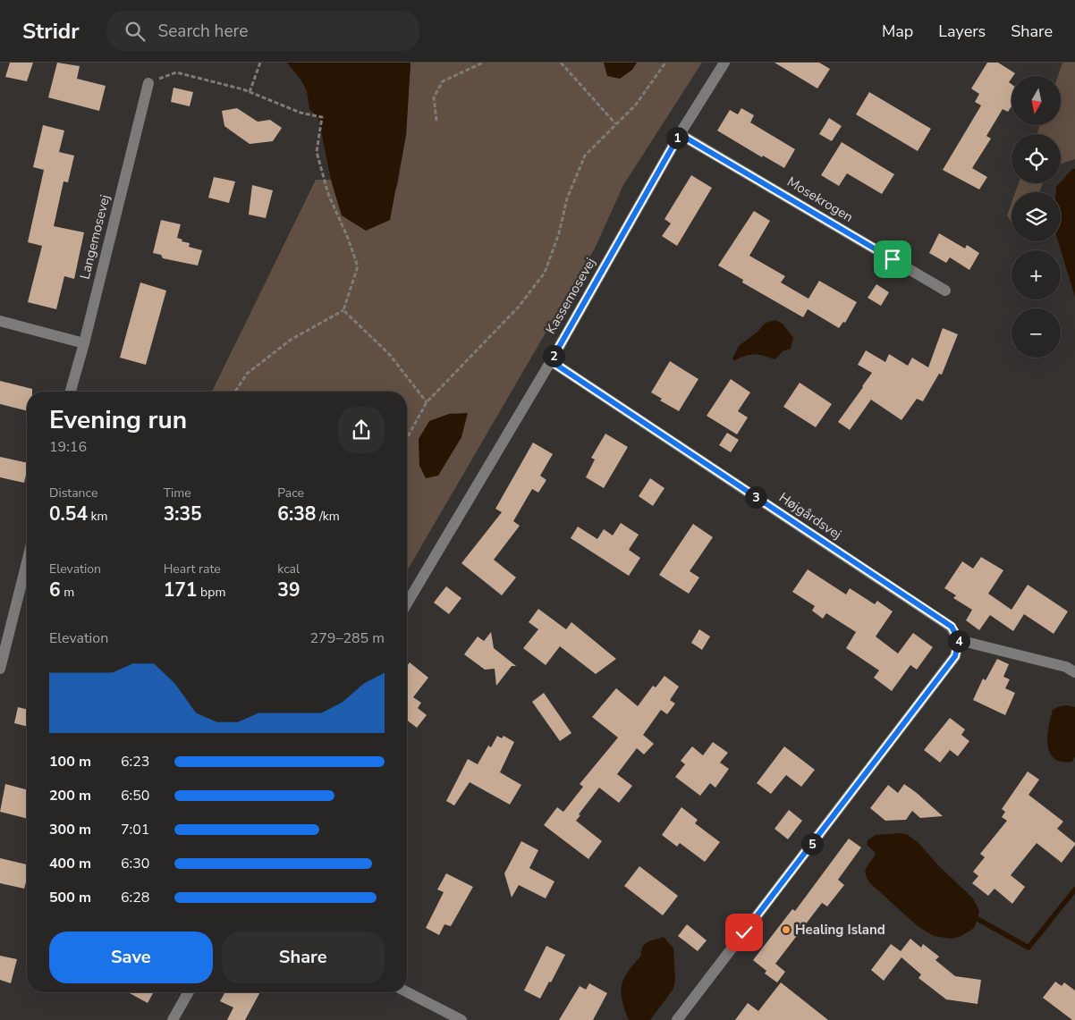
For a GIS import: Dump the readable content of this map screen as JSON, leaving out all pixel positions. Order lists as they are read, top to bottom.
{
  "streets": {
    "street": [
      "Mosekrogen",
      "Langemosevej",
      "Kassemosevej",
      "Højgårdsvej"
    ]
  },
  "crossings": [
    ["Mosekrogen", "Kassemosevej"],
    ["Kassemosevej", "Højgårdsvej"]
  ],
  "places": ["Healing Island"],
  "north": "bottom",
  "page": {
    "header": "Stridr",
    "search": "Search here",
    "nav": ["Map", "Layers", "Share"],
    "map_buttons": ["+", "−"],
    "pins": [
      "1",
      "2",
      "3",
      "4",
      "5"
    ],
    "heading": ["Evening run", "19:16"],
    "stats": [
      ["Distance", "0.54 km"],
      ["Time", "3:35"],
      ["Pace", "6:38 /km"],
      ["Elevation", "6 m"],
      ["Heart rate", "171 bpm"],
      ["kcal", "39"]
    ],
    "chart": ["Elevation", "279–285 m"],
    "list": [
      {
        "name": "100 m",
        "note": "6:23"
      },
      {
        "name": "200 m",
        "note": "6:50"
      },
      {
        "name": "300 m",
        "note": "7:01"
      },
      {
        "name": "400 m",
        "note": "6:30"
      },
      {
        "name": "500 m",
        "note": "6:28"
      }
    ],
    "buttons": ["Save", "Share"]
  }
}
